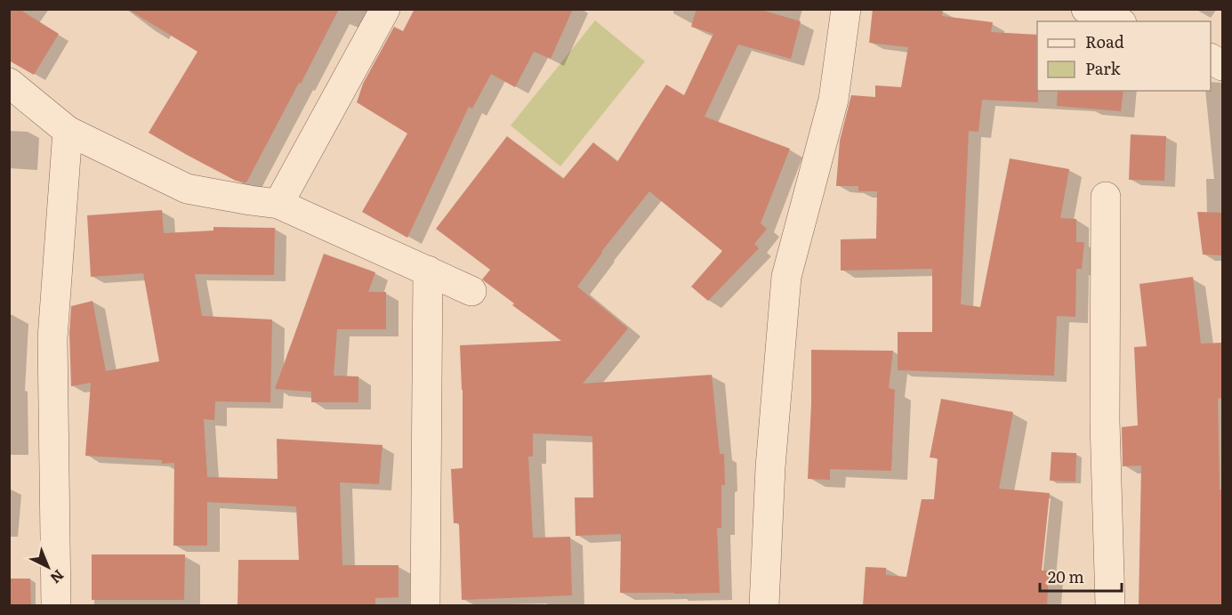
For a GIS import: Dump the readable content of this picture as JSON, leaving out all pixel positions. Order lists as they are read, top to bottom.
{
  "legend": ["Road", "Park"],
  "scale_bar": "20 m",
  "north": "bottom right"
}
